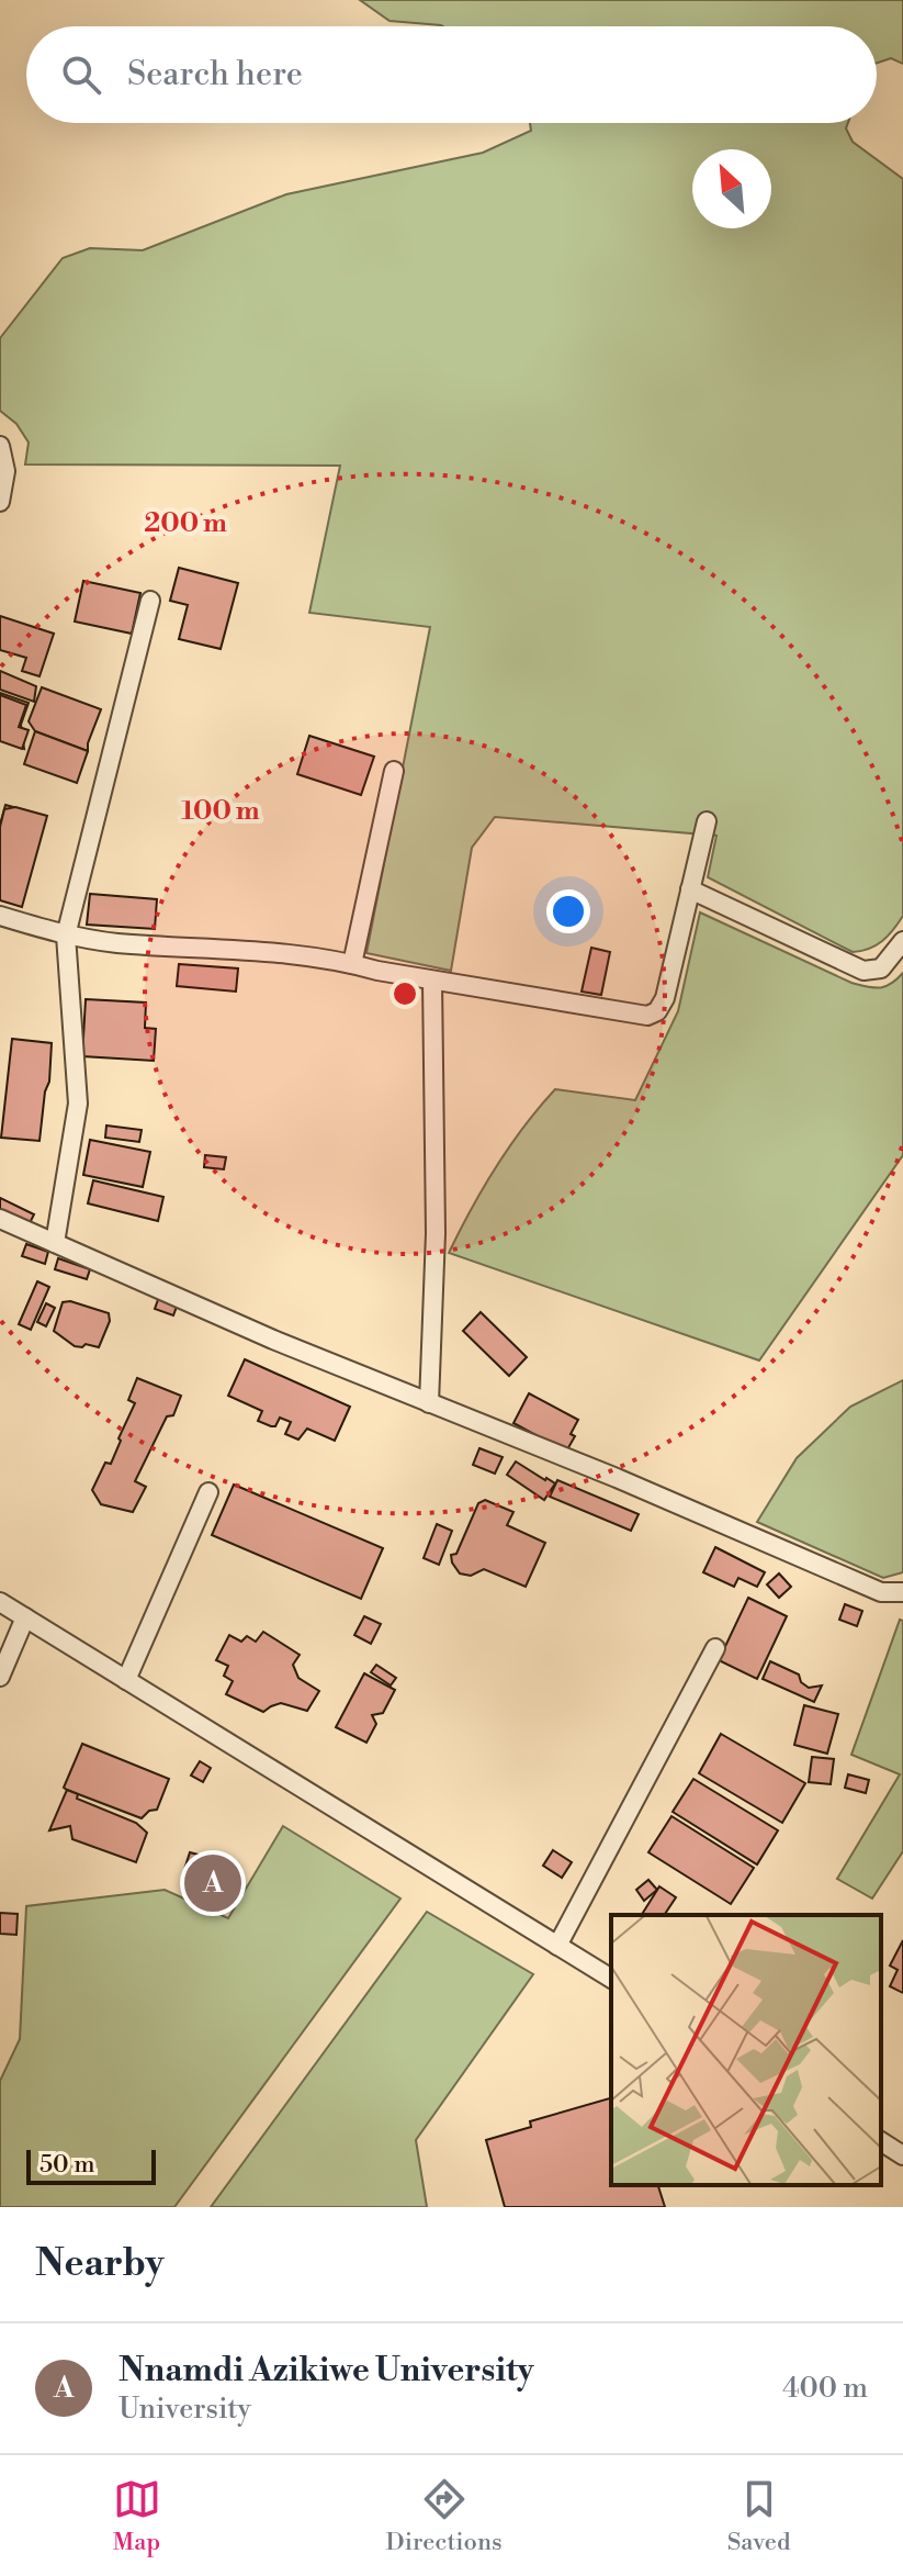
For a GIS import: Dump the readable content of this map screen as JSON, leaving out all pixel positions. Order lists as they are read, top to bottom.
{
  "scale_bar": "50 m",
  "north": "top left",
  "page": {
    "search": "Search here",
    "pins": "A",
    "scale": "50 m",
    "heading": "Nearby",
    "list": [
      {
        "mark": "A",
        "name": "Nnamdi Azikiwe University",
        "note": "University",
        "value": "400 m"
      }
    ],
    "nav": ["Map", "Directions", "Saved"]
  },
  "rings": ["200 m", "100 m"]
}
